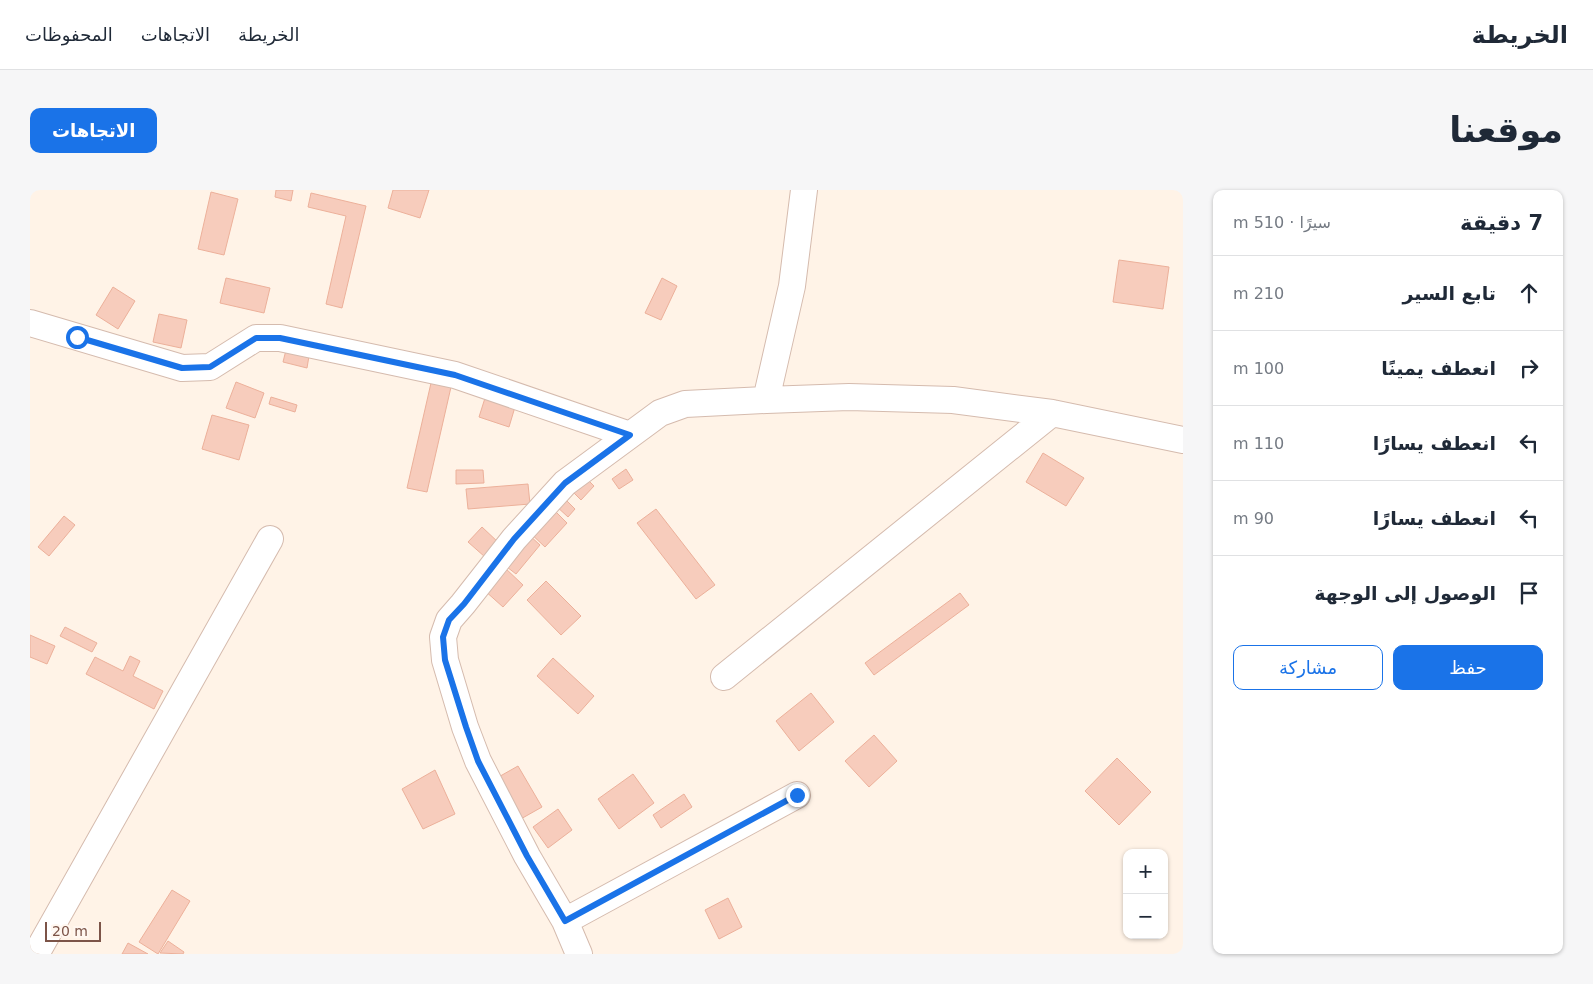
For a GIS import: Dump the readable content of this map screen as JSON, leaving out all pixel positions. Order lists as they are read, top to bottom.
{
  "scale_bar": "20 m",
  "page": {
    "header": "الخريطة",
    "nav": ["الخريطة", "الاتجاهات", "المحفوظات"],
    "buttons": [
      "الاتجاهات",
      ["حفظ", "مشاركة"]
    ],
    "title": "موقعنا",
    "heading": ["7 دقيقة", "سيرًا · 510 m"],
    "list": [
      ["تابع السير", "210 m"],
      ["انعطف يمينًا", "100 m"],
      ["انعطف يسارًا", "110 m"],
      ["انعطف يسارًا", "90 m"],
      "الوصول إلى الوجهة"
    ],
    "map_buttons": ["+", "−"],
    "scale": "20 m"
  }
}
